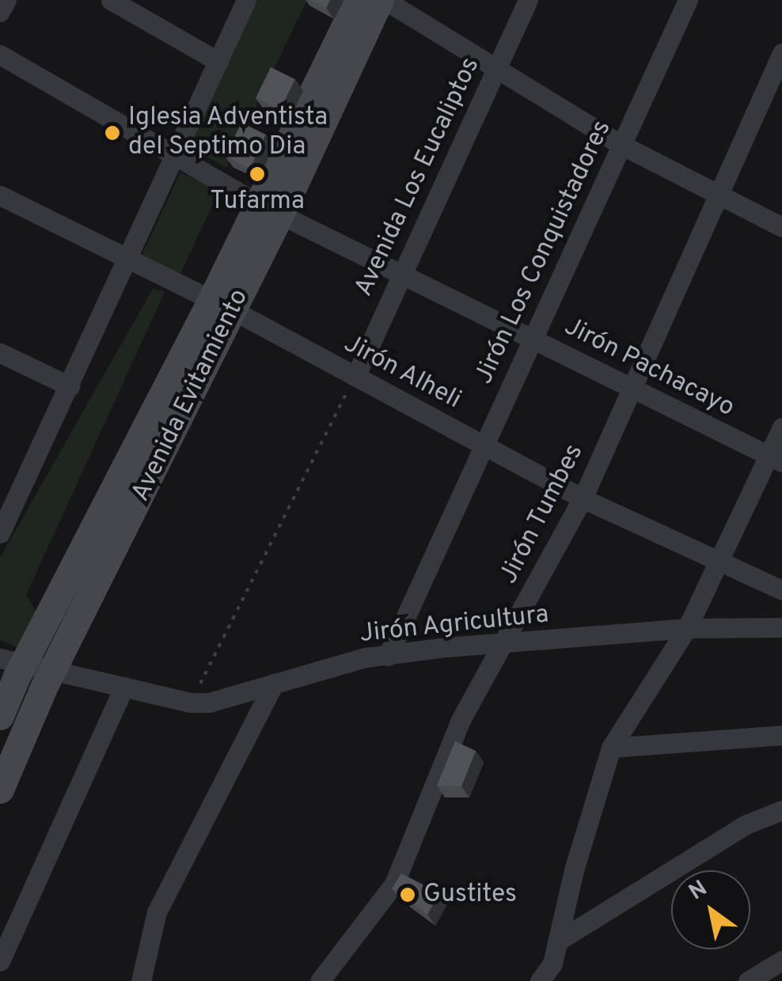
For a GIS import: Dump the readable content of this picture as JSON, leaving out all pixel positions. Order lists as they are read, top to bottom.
{
  "streets": {
    "street": [
      "Avenida Los Eucaliptos",
      "Jirón Los Conquistadores",
      "Jirón Pachacayo",
      "Jirón Alheli",
      "Avenida Evitamiento",
      "Jirón Tumbes",
      "Jirón Agricultura"
    ]
  },
  "crossings": [
    ["Avenida Los Eucaliptos", "Jirón Pachacayo"],
    ["Avenida Los Eucaliptos", "Jirón Alheli"],
    ["Jirón Los Conquistadores", "Jirón Pachacayo"],
    ["Jirón Los Conquistadores", "Jirón Alheli"],
    ["Jirón Los Conquistadores", "Jirón Agricultura"],
    ["Jirón Pachacayo", "Avenida Evitamiento"],
    ["Jirón Pachacayo", "Jirón Tumbes"],
    ["Jirón Alheli", "Avenida Evitamiento"],
    ["Jirón Alheli", "Jirón Tumbes"],
    ["Avenida Evitamiento", "Jirón Agricultura"],
    ["Jirón Tumbes", "Jirón Agricultura"]
  ],
  "places": ["Iglesia Adventista del Septimo Dia", "Tufarma", "Gustites"],
  "north": "top left"
}
